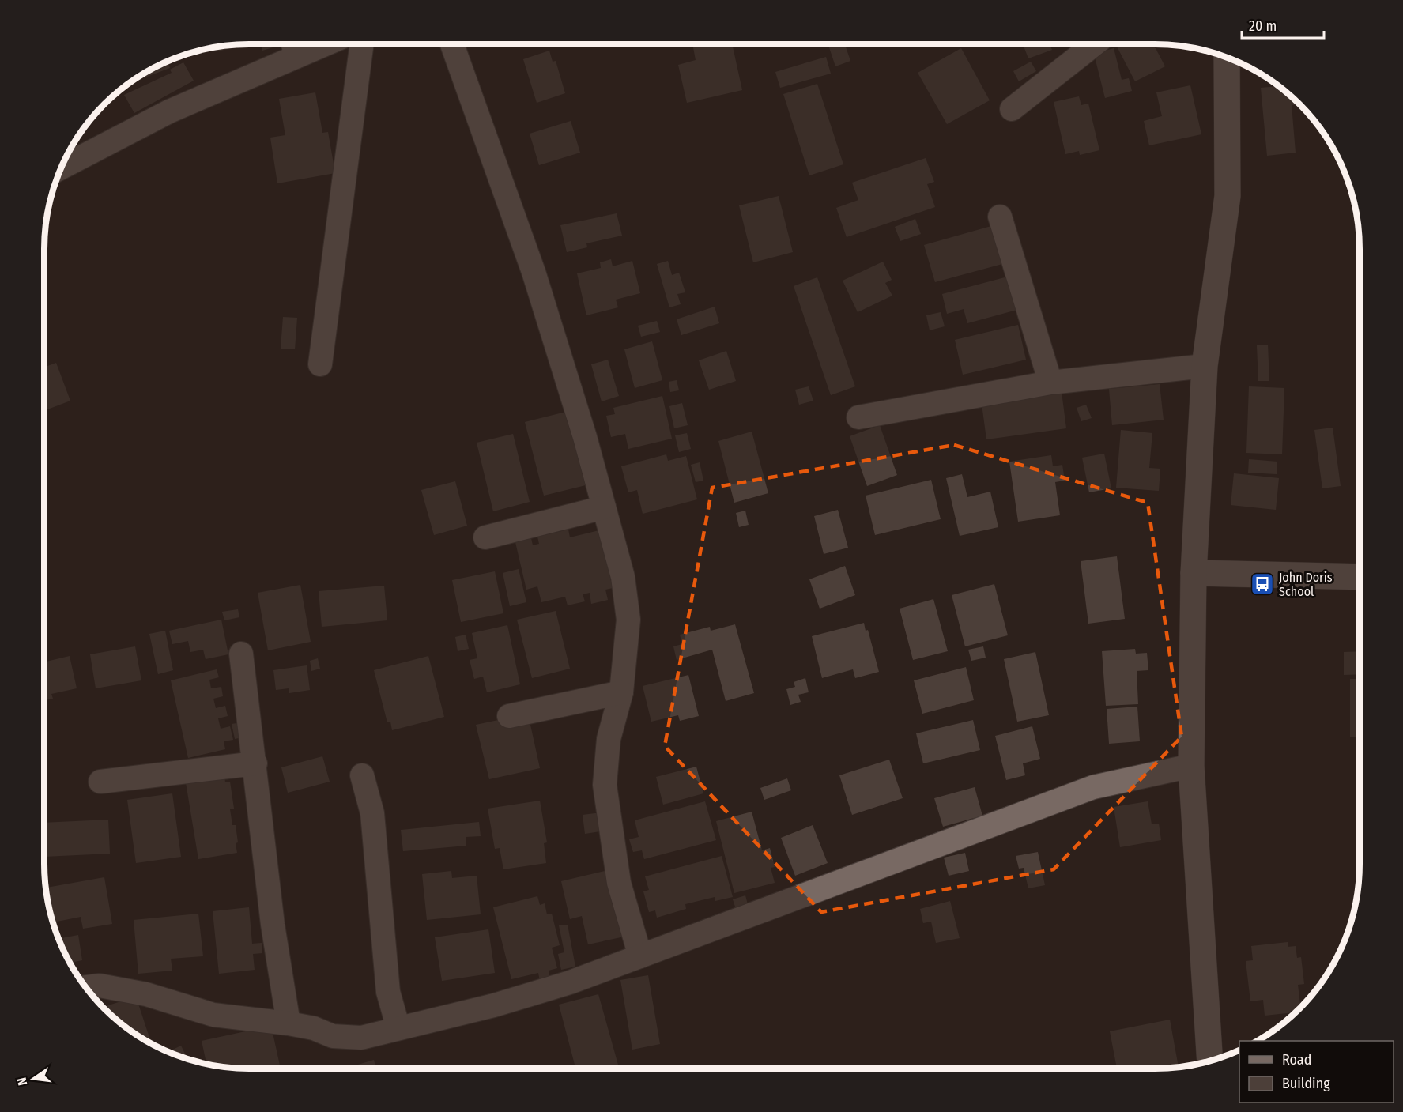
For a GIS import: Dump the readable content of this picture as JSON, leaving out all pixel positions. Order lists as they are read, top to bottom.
{
  "places": {
    "bus stop": ["John Doris School"]
  },
  "legend": ["Road", "Building"],
  "scale_bar": "20 m",
  "north": "left"
}
